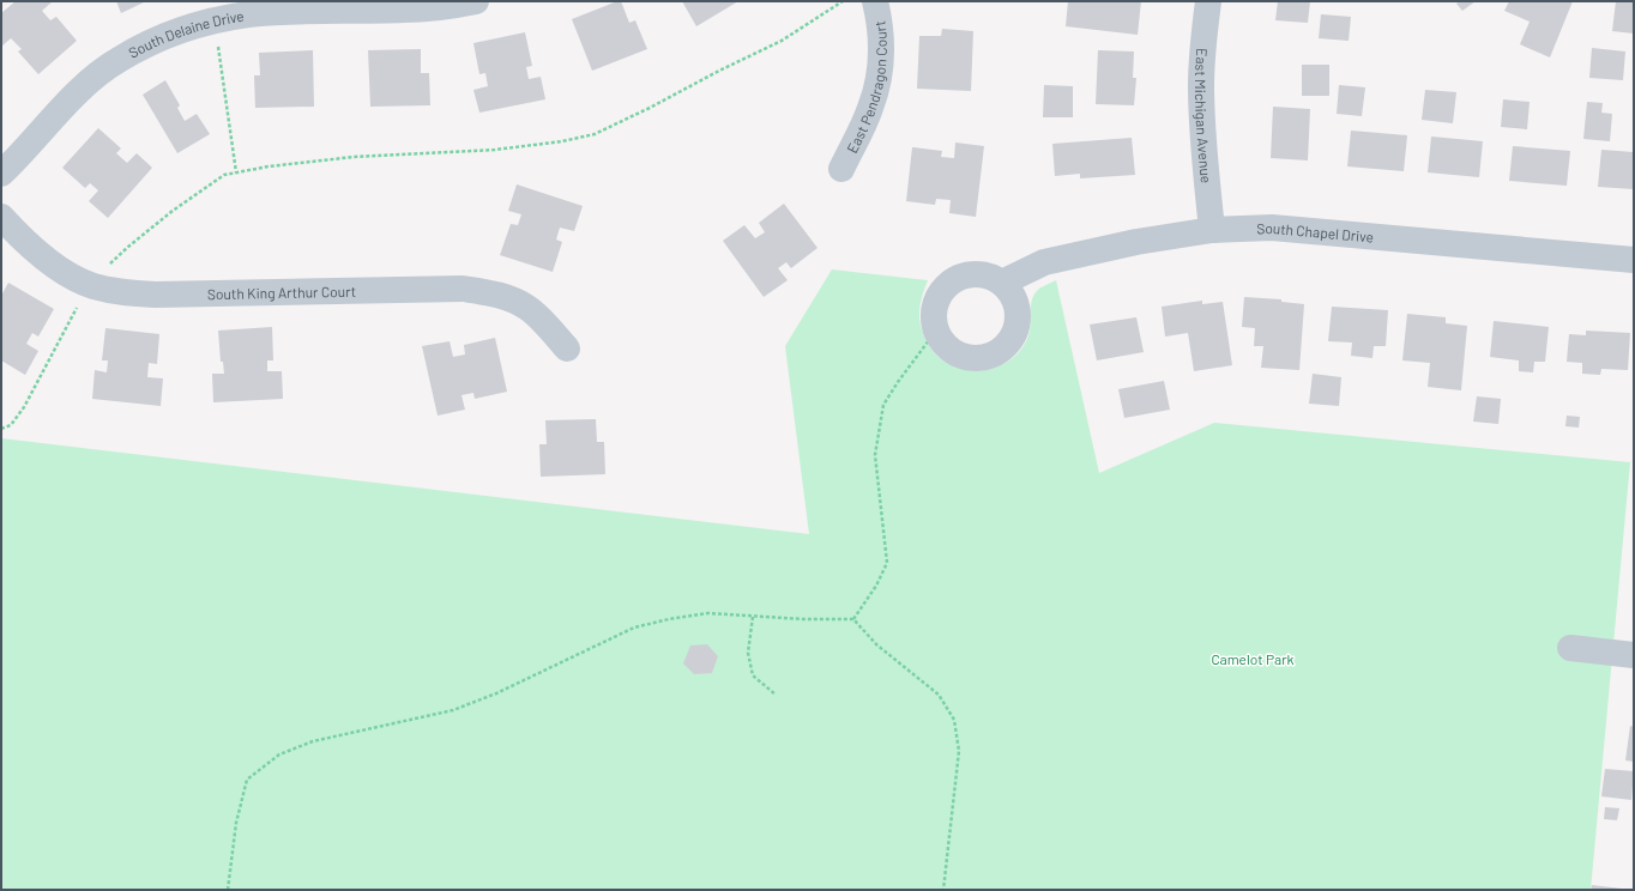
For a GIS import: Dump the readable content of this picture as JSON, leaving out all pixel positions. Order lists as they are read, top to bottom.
{
  "streets": {
    "street": [
      "South Delaine Drive",
      "East Pendragon Court",
      "East Michigan Avenue",
      "South Chapel Drive",
      "South King Arthur Court"
    ]
  },
  "crossings": [
    ["East Michigan Avenue", "South Chapel Drive"]
  ],
  "parks": ["Camelot Park"]
}
